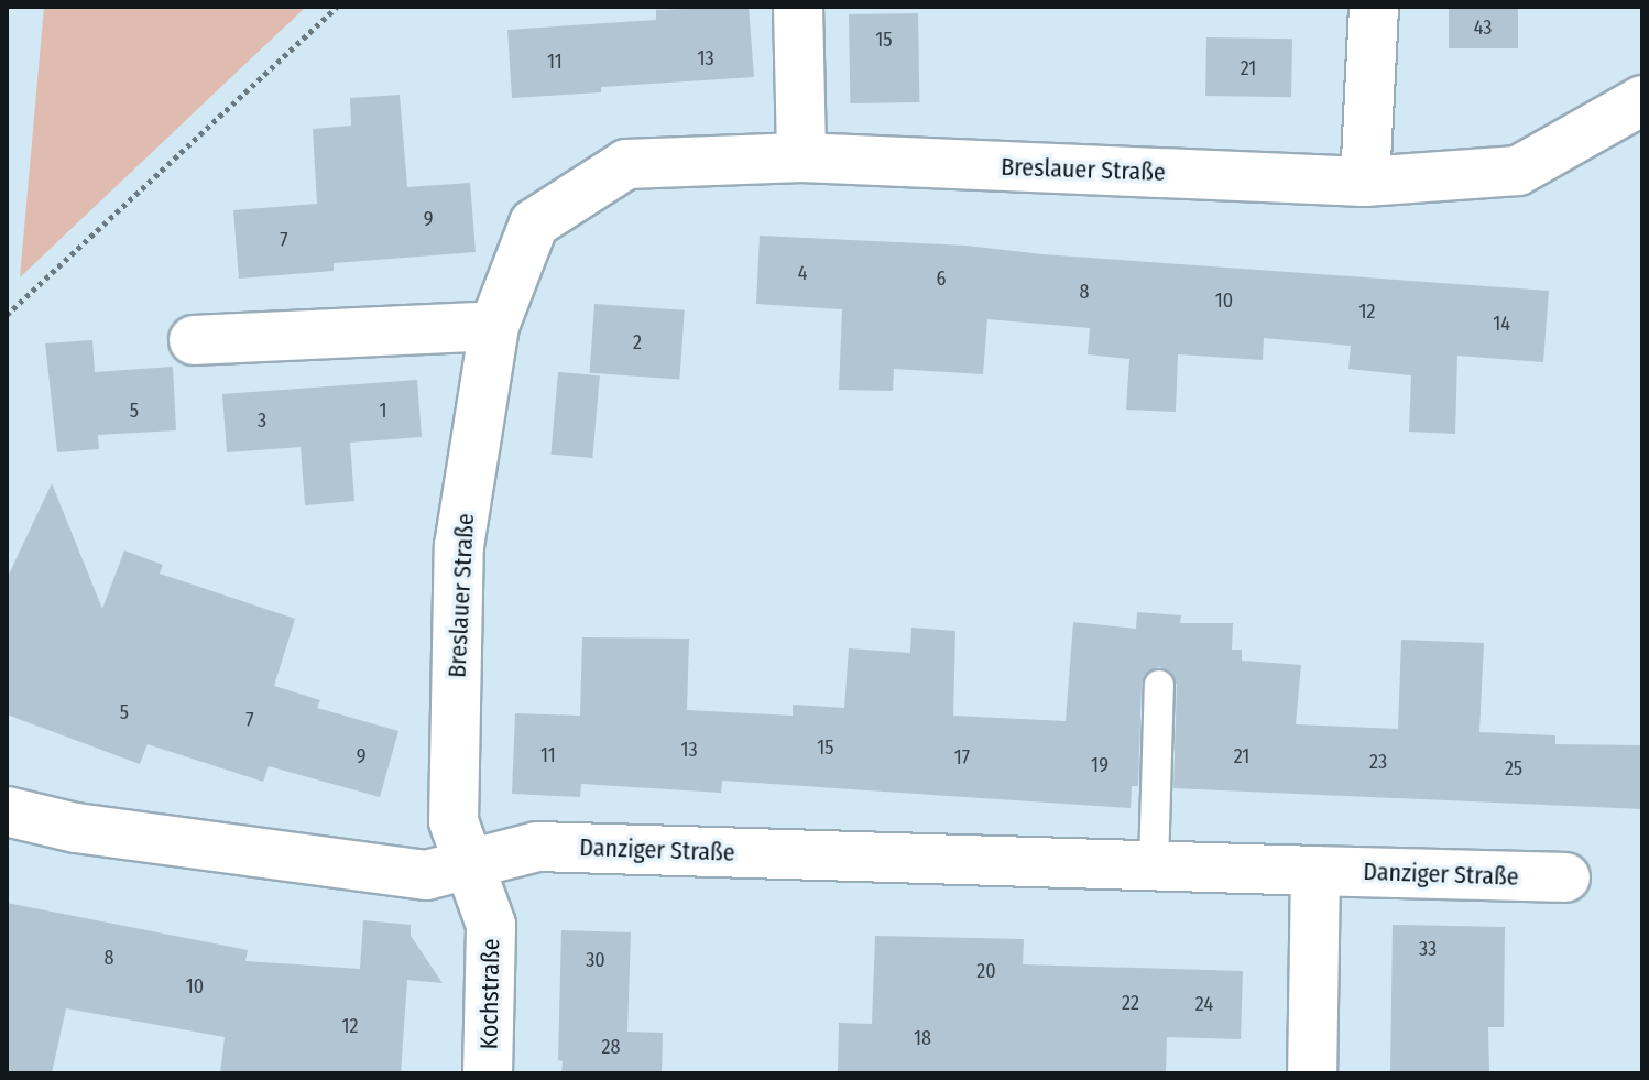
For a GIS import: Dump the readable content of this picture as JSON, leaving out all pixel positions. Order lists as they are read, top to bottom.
{
  "streets": {
    "street": ["Breslauer Straße", "Danziger Straße", "Kochstraße"]
  },
  "crossings": [
    ["Breslauer Straße", "Danziger Straße"],
    ["Breslauer Straße", "Kochstraße"],
    ["Danziger Straße", "Kochstraße"]
  ],
  "house_numbers": [
    "43",
    "15",
    "13",
    "11",
    "21",
    "9",
    "7",
    "4",
    "6",
    "8",
    "10",
    "12",
    "14",
    "2",
    "5",
    "1",
    "3",
    "5",
    "7",
    "15",
    "13",
    "11",
    "9",
    "21",
    "17",
    "23",
    "19",
    "25",
    "33",
    "8",
    "30",
    "20",
    "10",
    "22",
    "24",
    "12",
    "18",
    "28"
  ]
}
